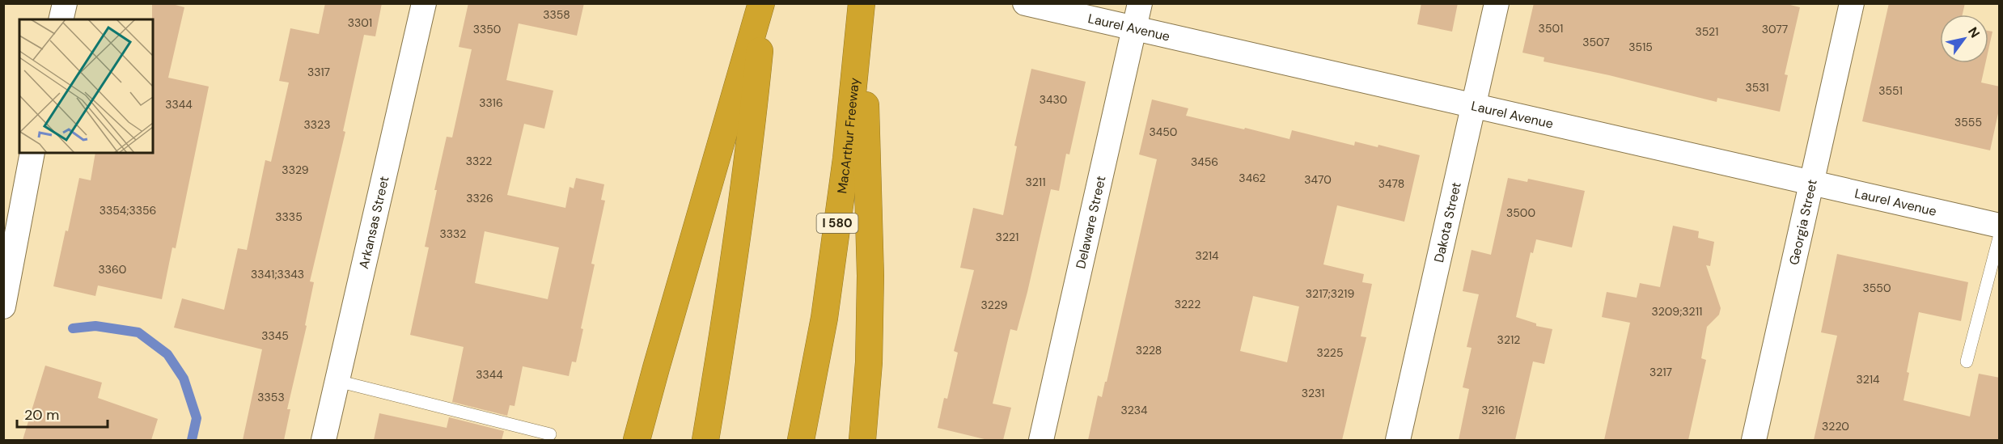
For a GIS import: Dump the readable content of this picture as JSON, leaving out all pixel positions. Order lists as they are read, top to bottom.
{
  "streets": {
    "highway": ["MacArthur Freeway", "I 580"],
    "street": [
      "Laurel Avenue",
      "Arkansas Street",
      "Dakota Street",
      "Delaware Street",
      "Georgia Street"
    ]
  },
  "crossings": [
    ["Laurel Avenue", "Dakota Street"],
    ["Laurel Avenue", "Delaware Street"],
    ["Laurel Avenue", "Georgia Street"]
  ],
  "house_numbers": [
    "3358",
    "3301",
    "3501",
    "3350",
    "3077",
    "3521",
    "3507",
    "3515",
    "3317",
    "3531",
    "3551",
    "3430",
    "3316",
    "3344",
    "3555",
    "3323",
    "3450",
    "3322",
    "3456",
    "3329",
    "3462",
    "3470",
    "3211",
    "3478",
    "3326",
    "3354;3356",
    "3500",
    "3335",
    "3332",
    "3221",
    "3214",
    "3360",
    "3341;3343",
    "3550",
    "3217;3219",
    "3222",
    "3229",
    "3209;3211",
    "3345",
    "3212",
    "3228",
    "3225",
    "3217",
    "3344",
    "3214",
    "3231",
    "3353",
    "3234",
    "3216",
    "3220"
  ],
  "scale_bar": "20 m",
  "north": "top right"
}
